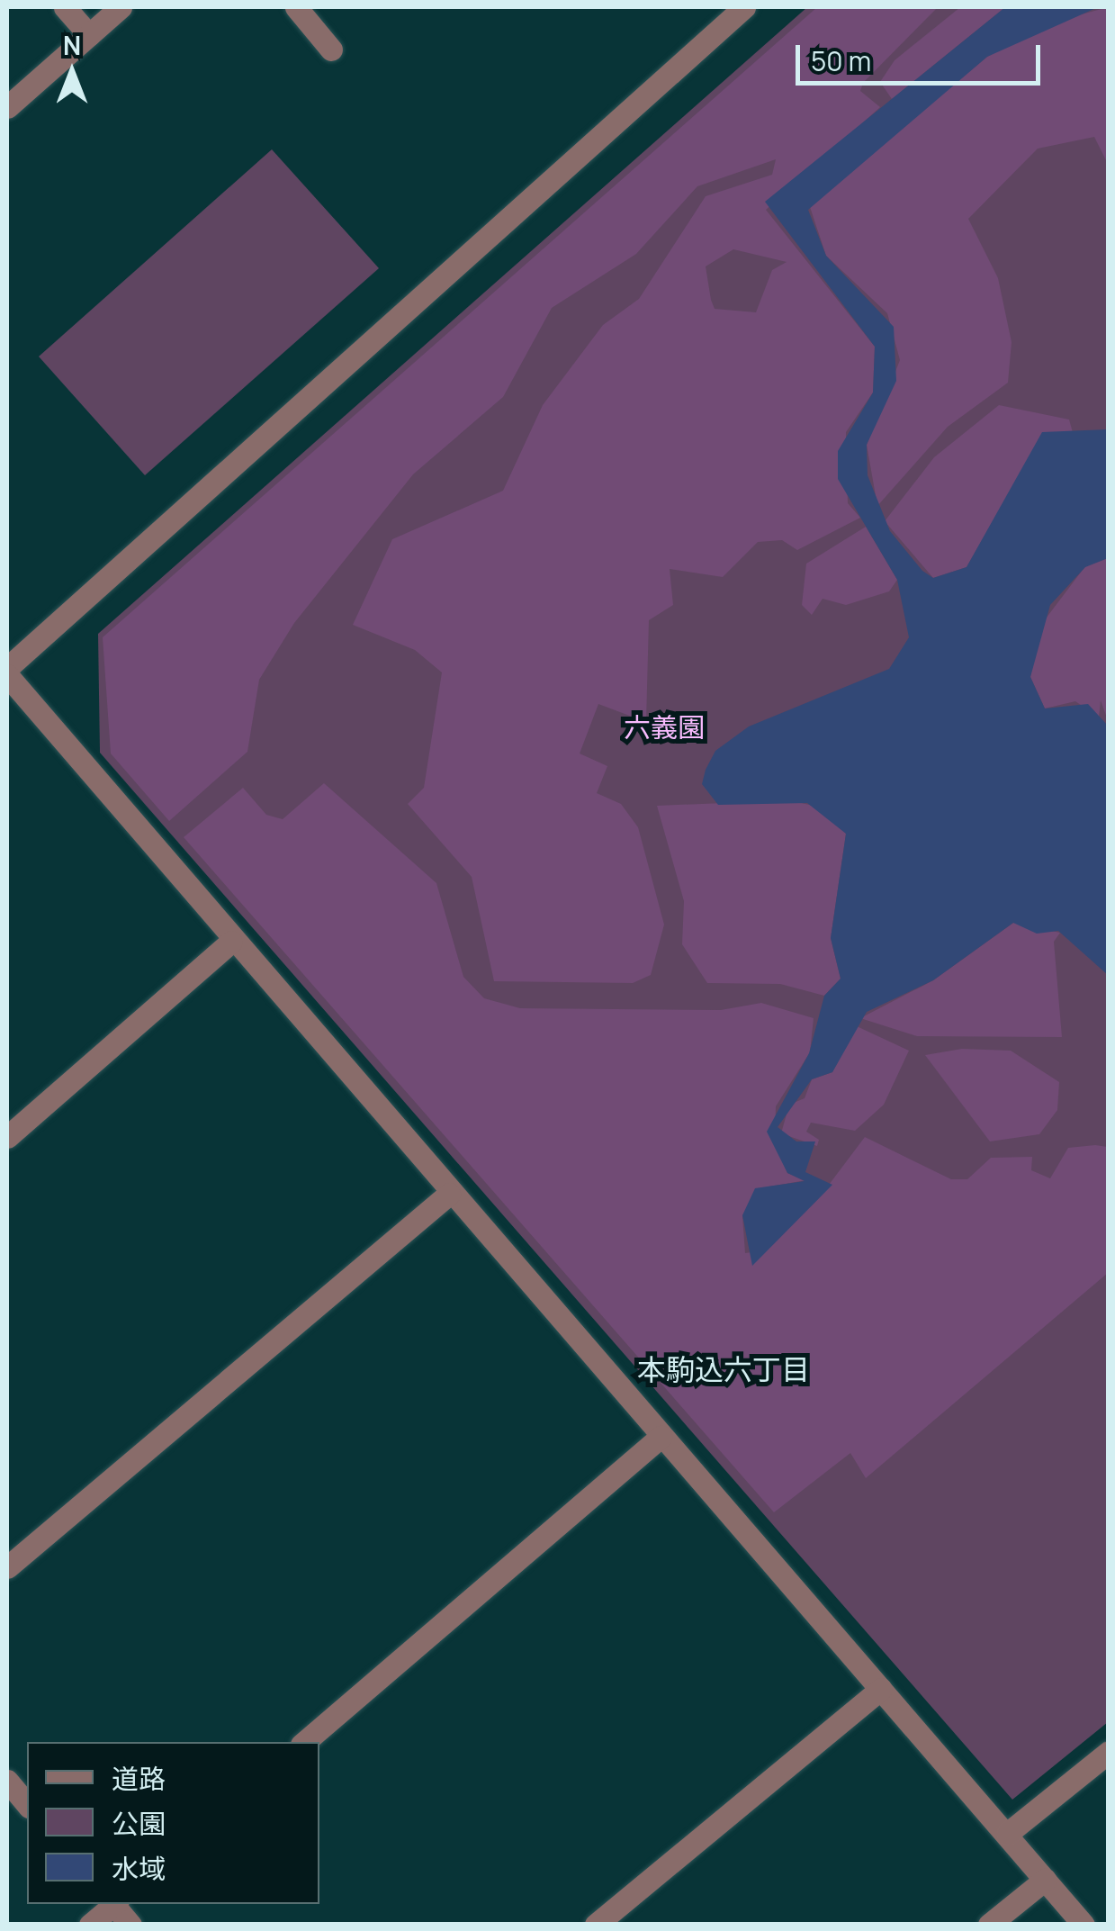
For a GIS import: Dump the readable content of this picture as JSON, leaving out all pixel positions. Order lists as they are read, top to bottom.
{
  "districts": ["本駒込六丁目"],
  "parks": ["六義園"],
  "legend": ["道路", "公園", "水域"],
  "scale_bar": "50 m",
  "north": "top"
}
